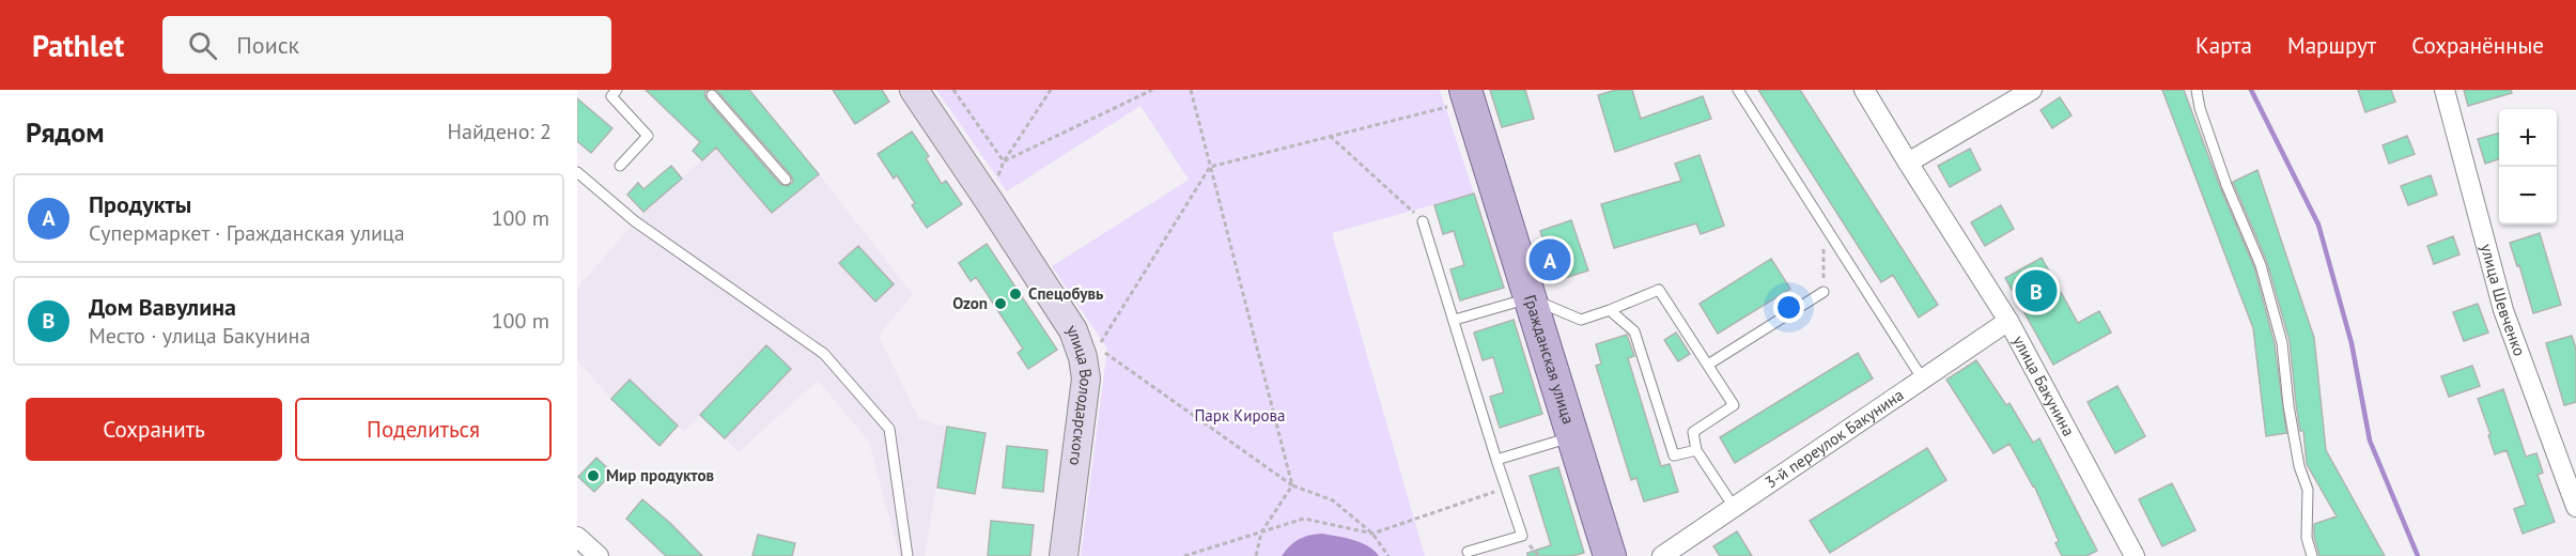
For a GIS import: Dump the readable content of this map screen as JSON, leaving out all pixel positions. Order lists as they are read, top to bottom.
{
  "streets": {
    "main road": ["Гражданская улица"],
    "street": [
      "улица Шевченко",
      "улица Бакунина",
      "улица Володарского",
      "3-й переулок Бакунина"
    ]
  },
  "crossings": [
    ["улица Бакунина", "3-й переулок Бакунина"]
  ],
  "parks": ["Парк Кирова"],
  "places": ["Спецобувь", "Ozon", "Мир продуктов"],
  "page": {
    "header": "Pathlet",
    "search": "Поиск",
    "nav": ["Карта", "Маршрут", "Сохранённые"],
    "heading": ["Рядом", "Найдено: 2"],
    "map_buttons": ["+", "−"],
    "list": [
      {
        "mark": "A",
        "name": "Продукты",
        "note": "Супермаркет · Гражданская улица",
        "value": "100 m"
      },
      {
        "mark": "B",
        "name": "Дом Вавулина",
        "note": "Место · улица Бакунина",
        "value": "100 m"
      }
    ],
    "pins": ["A", "B"],
    "buttons": ["Сохранить", "Поделиться"]
  }
}
